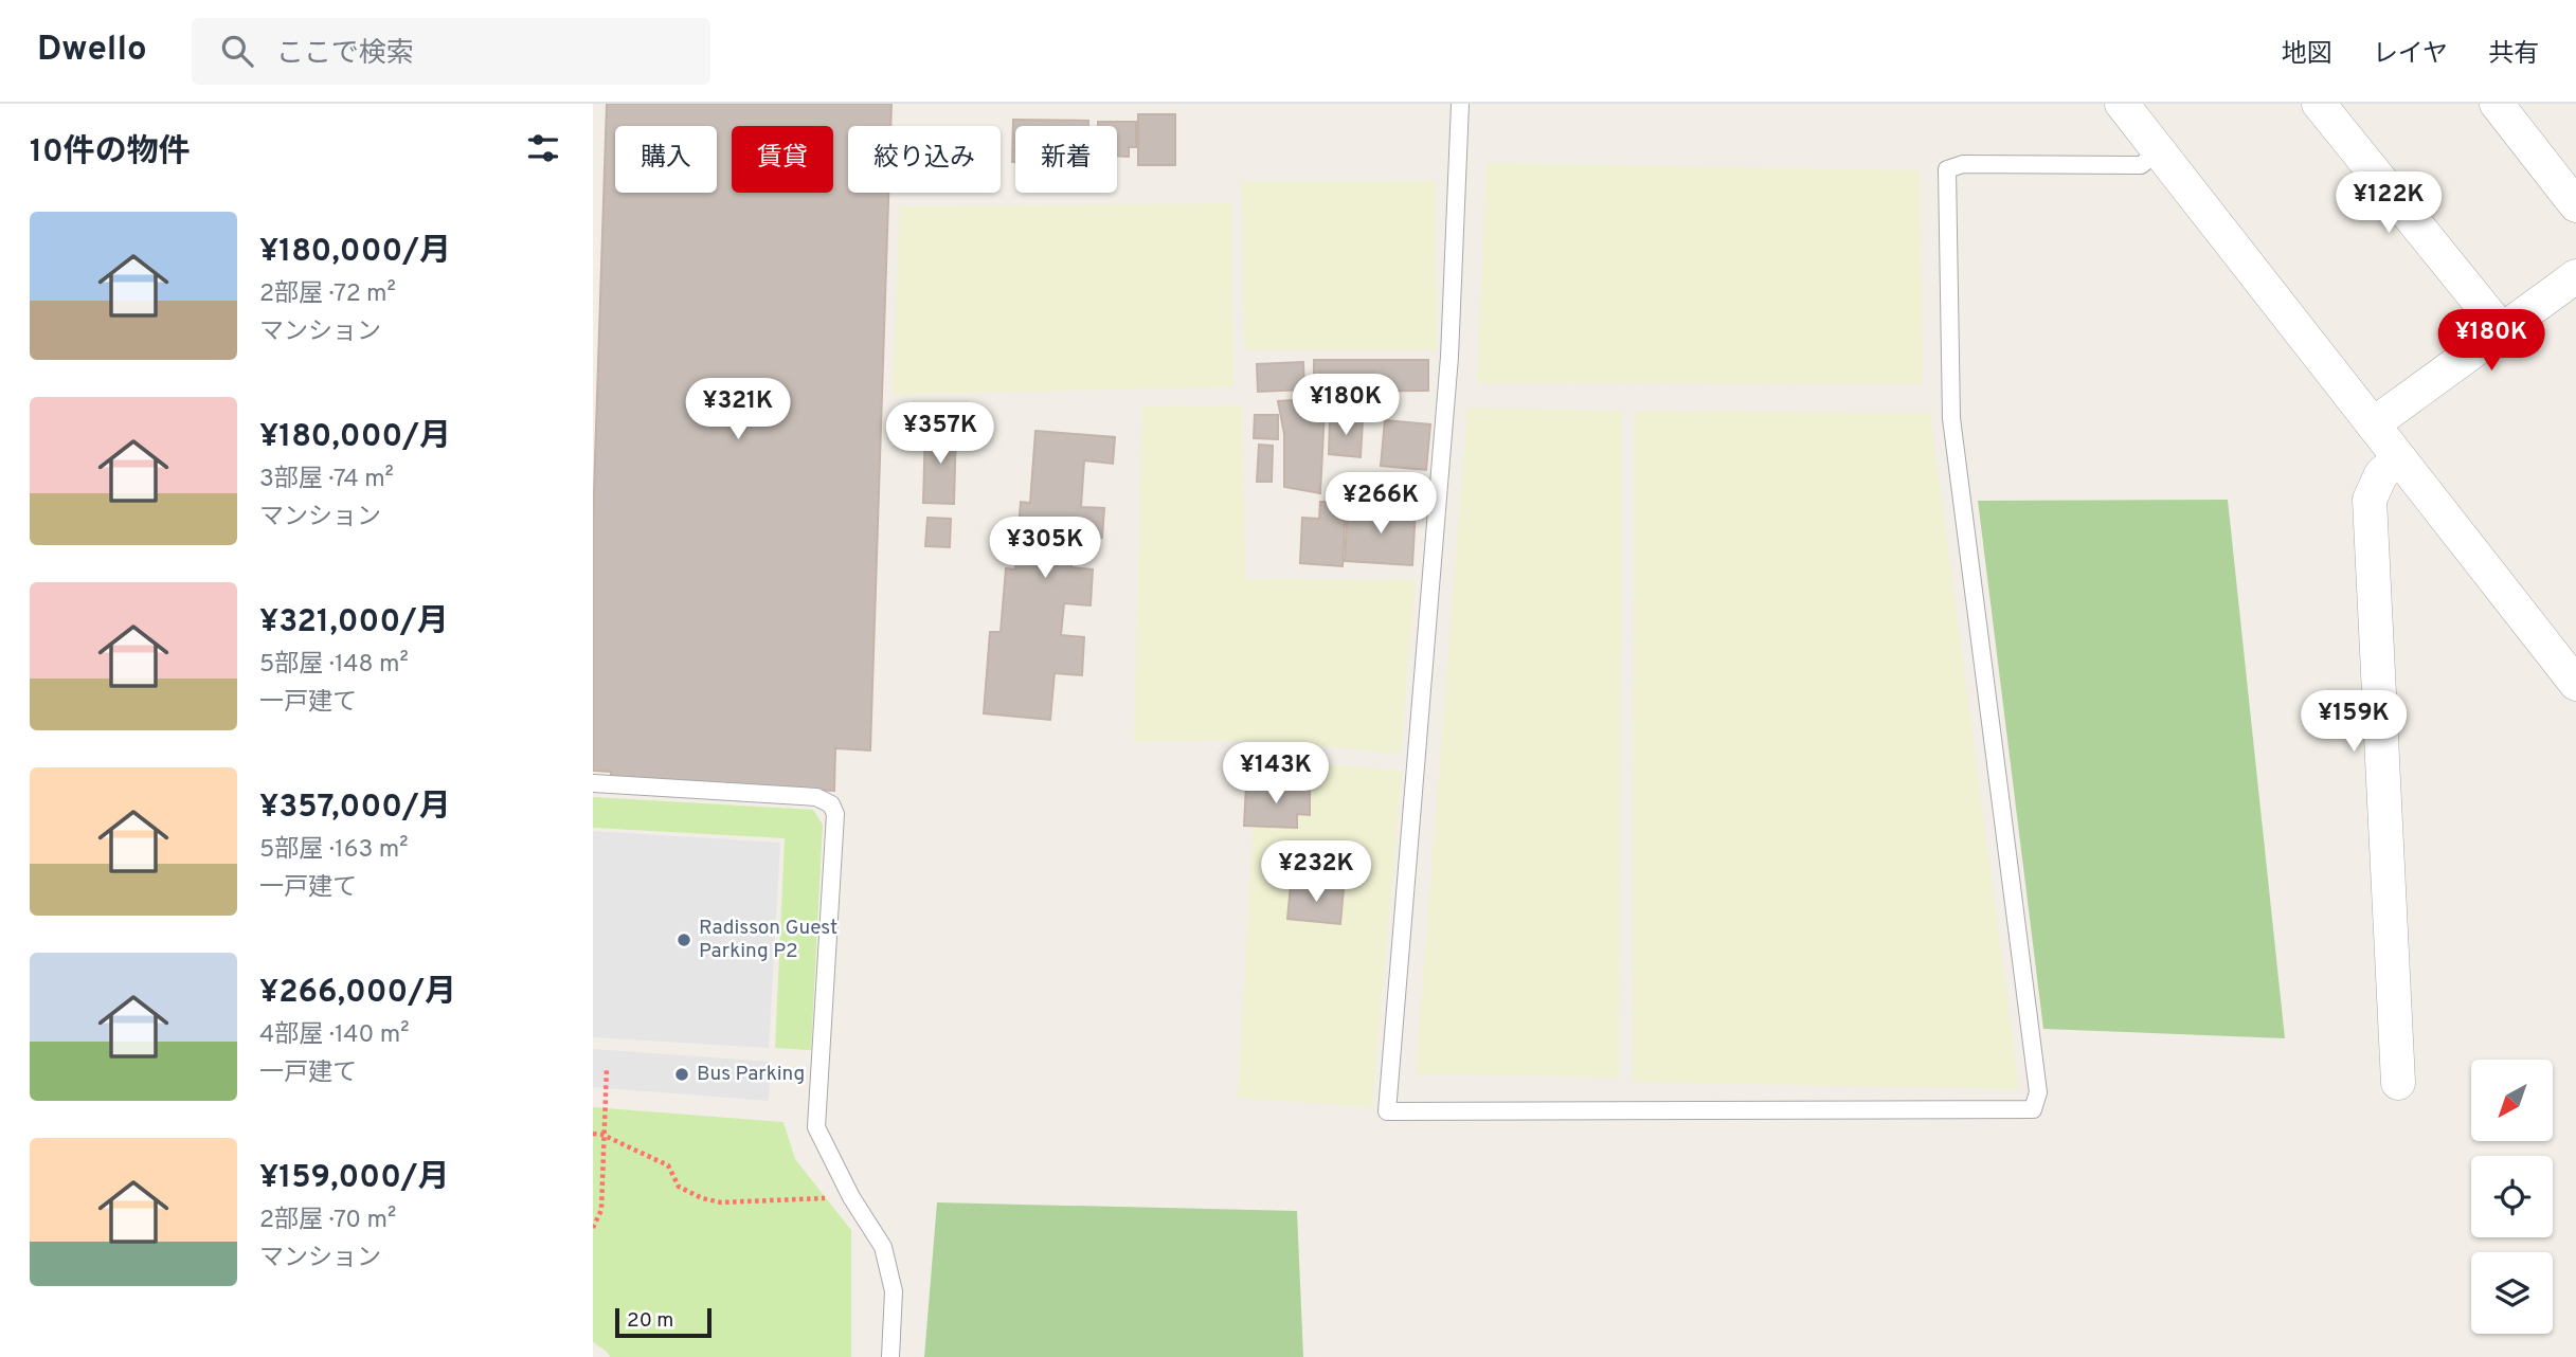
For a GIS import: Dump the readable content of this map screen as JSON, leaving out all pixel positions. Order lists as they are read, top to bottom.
{
  "places": ["Radisson Guest Parking P2", "Bus Parking"],
  "scale_bar": "20 m",
  "north": "bottom left",
  "page": {
    "header": "Dwello",
    "search": "ここで検索",
    "nav": ["地図", "レイヤ", "共有"],
    "heading": "10件の物件",
    "chip": [
      "購入",
      "賃貸",
      "絞り込み",
      "新着"
    ],
    "price": [
      "¥122K",
      "¥180K",
      "¥180K",
      "¥321K",
      "¥357K",
      "¥266K",
      "¥305K",
      "¥159K",
      "¥143K",
      "¥232K"
    ],
    "list": [
      {
        "name": "¥180,000/月",
        "note": "2部屋 · 72 m² · マンション"
      },
      {
        "name": "¥180,000/月",
        "note": "3部屋 · 74 m² · マンション"
      },
      {
        "name": "¥321,000/月",
        "note": "5部屋 · 148 m² · 一戸建て"
      },
      {
        "name": "¥357,000/月",
        "note": "5部屋 · 163 m² · 一戸建て"
      },
      {
        "name": "¥266,000/月",
        "note": "4部屋 · 140 m² · 一戸建て"
      },
      {
        "name": "¥159,000/月",
        "note": "2部屋 · 70 m² · マンション"
      }
    ],
    "scale": "20 m"
  }
}
